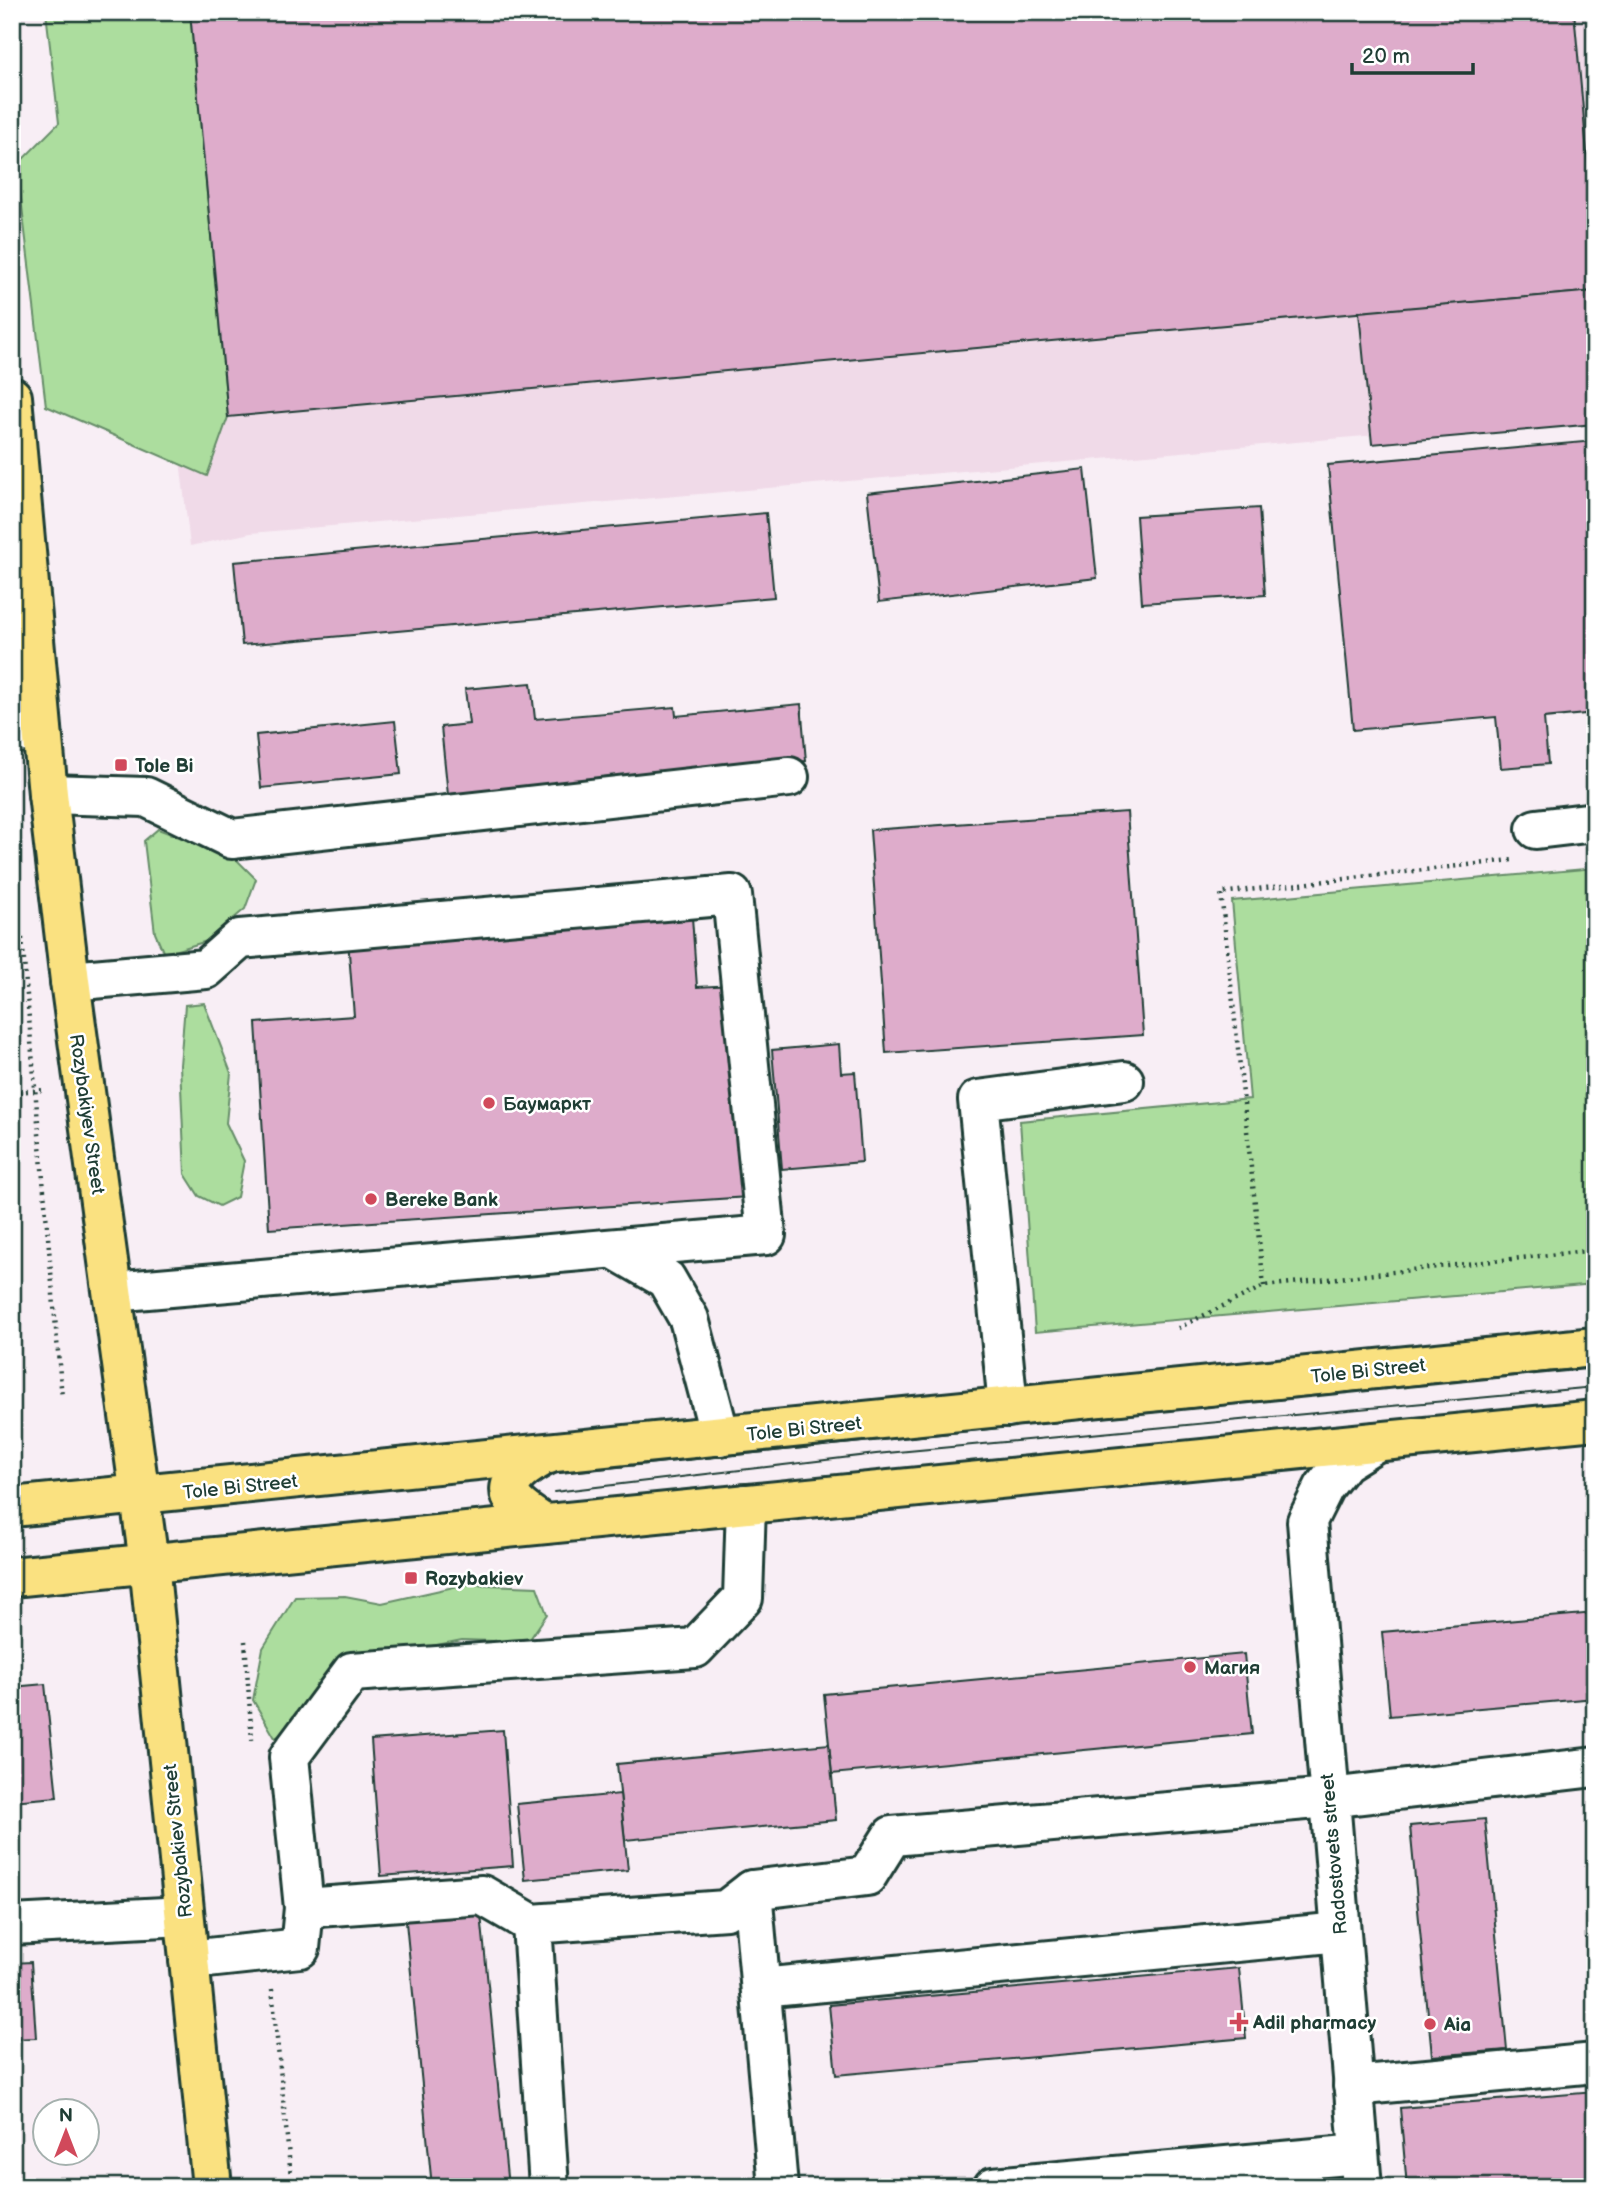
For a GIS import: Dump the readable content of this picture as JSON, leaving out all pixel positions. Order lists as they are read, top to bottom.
{
  "streets": {
    "main road": ["Rozybakiyev Street", "Tole Bi Street", "Rozybakiev Street"],
    "street": ["Radostovets street"]
  },
  "crossings": [
    ["Rozybakiyev Street", "Tole Bi Street"],
    ["Rozybakiyev Street", "Rozybakiev Street"],
    ["Tole Bi Street", "Rozybakiev Street"]
  ],
  "places": {
    "transit": ["Tole Bi", "Rozybakiev"],
    "other": [
      "Баумаркт",
      "Bereke Bank",
      "Магия",
      "Aia"
    ],
    "health": ["Adil pharmacy"]
  },
  "scale_bar": "20 m",
  "north": "top"
}
